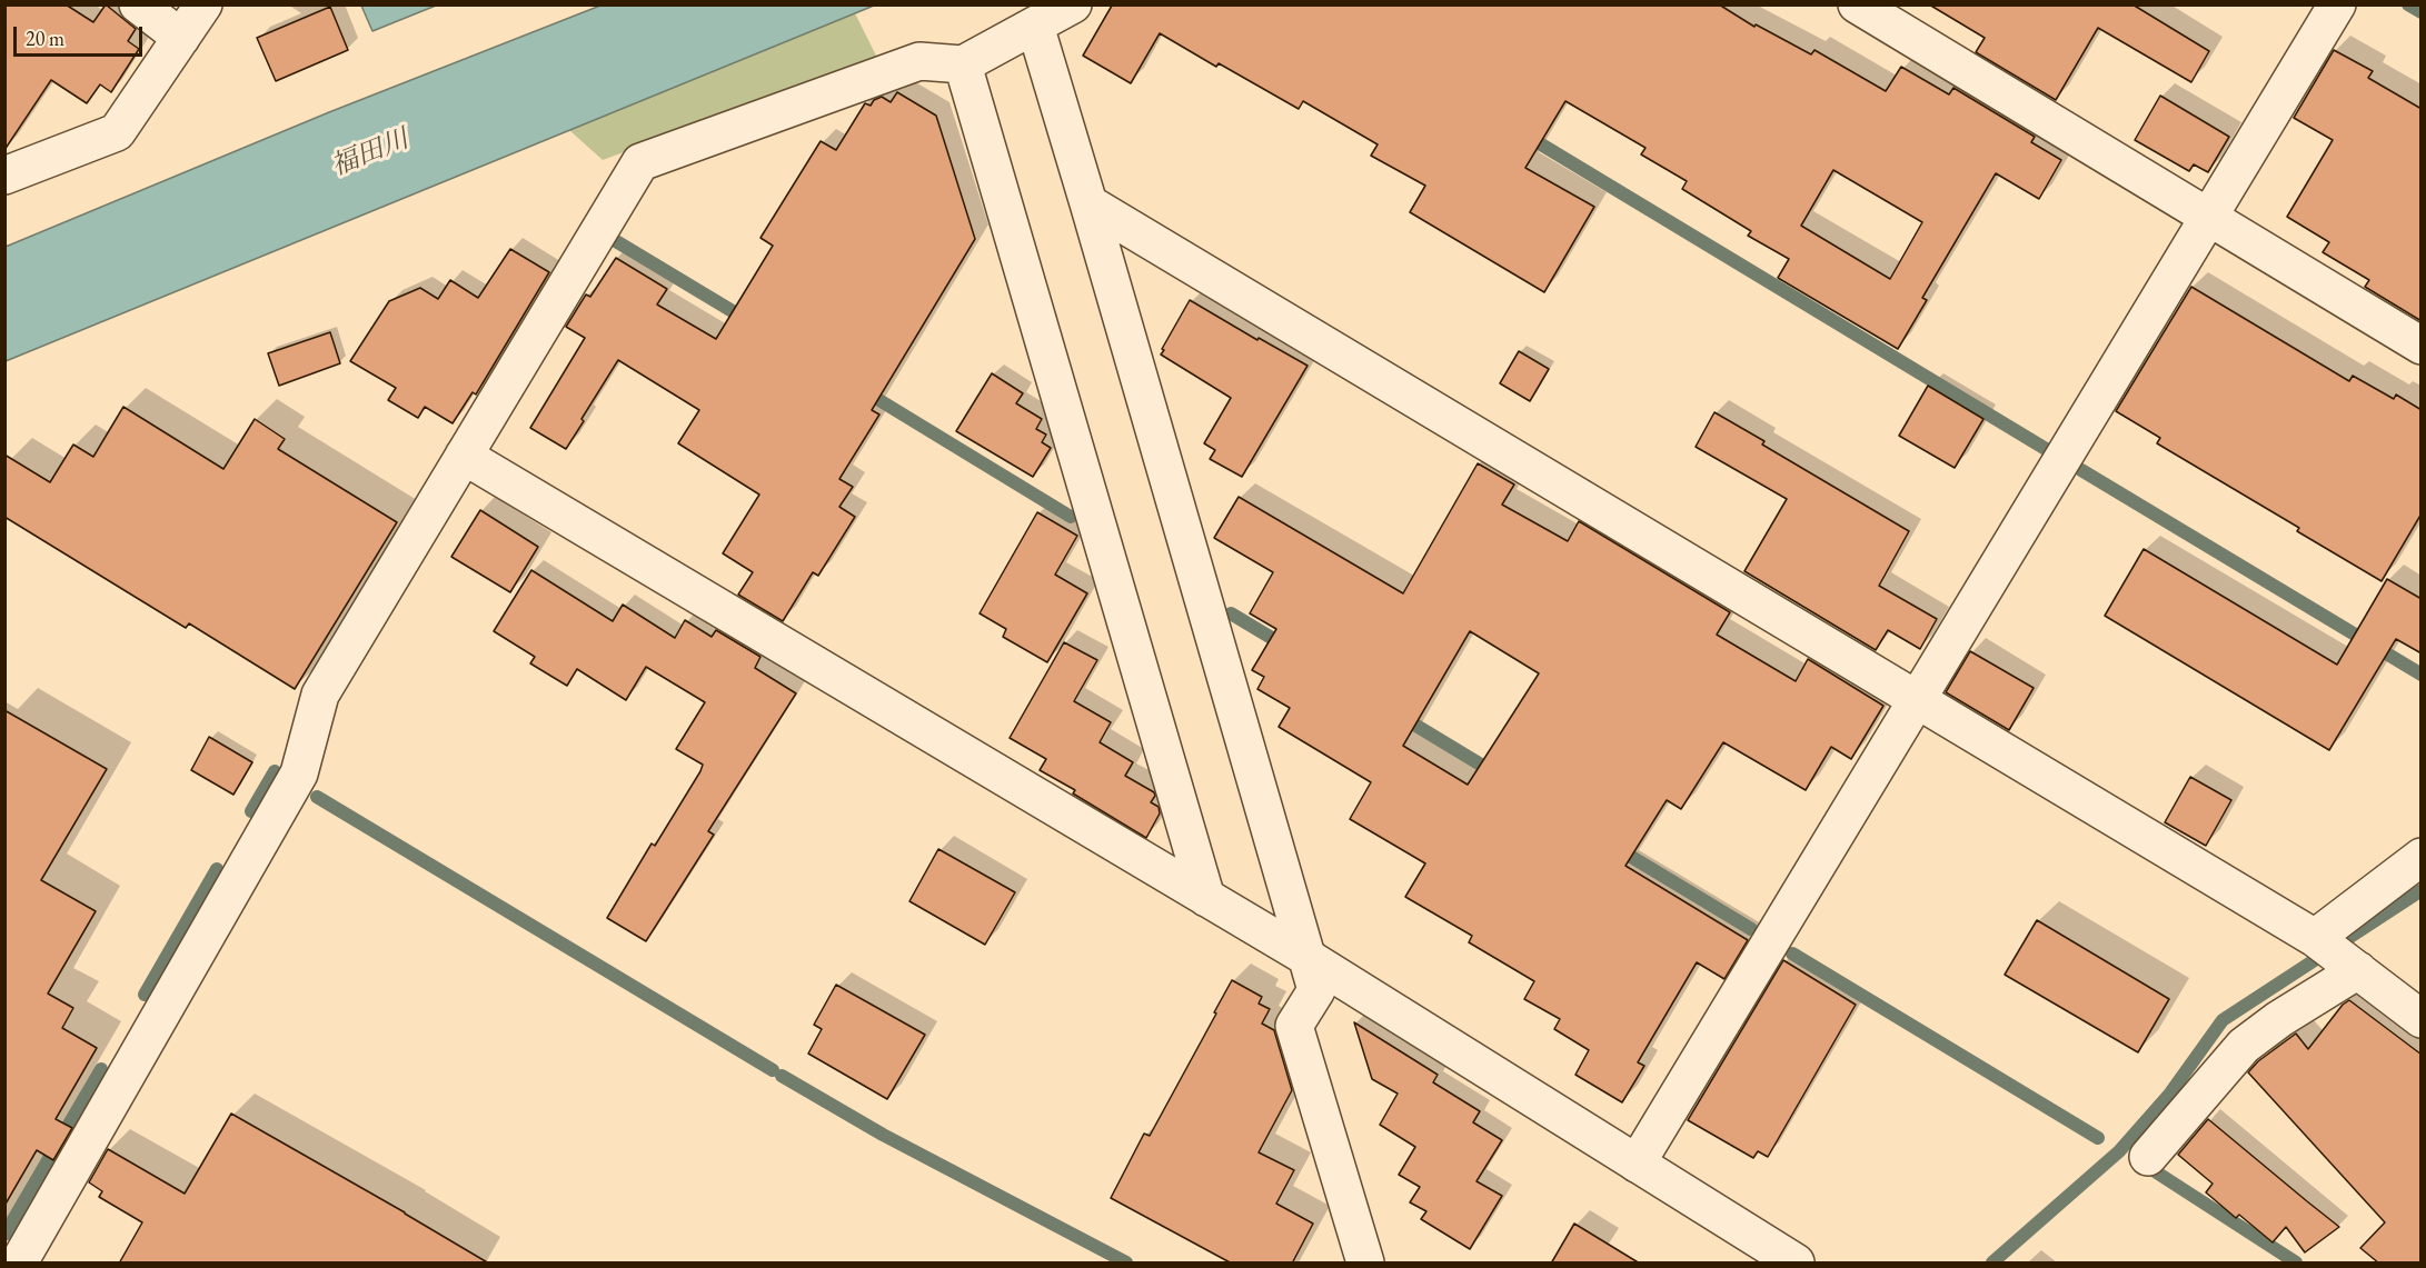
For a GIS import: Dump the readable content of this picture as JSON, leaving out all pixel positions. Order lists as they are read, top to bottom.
{
  "water": ["福田川"],
  "scale_bar": "20 m"
}
